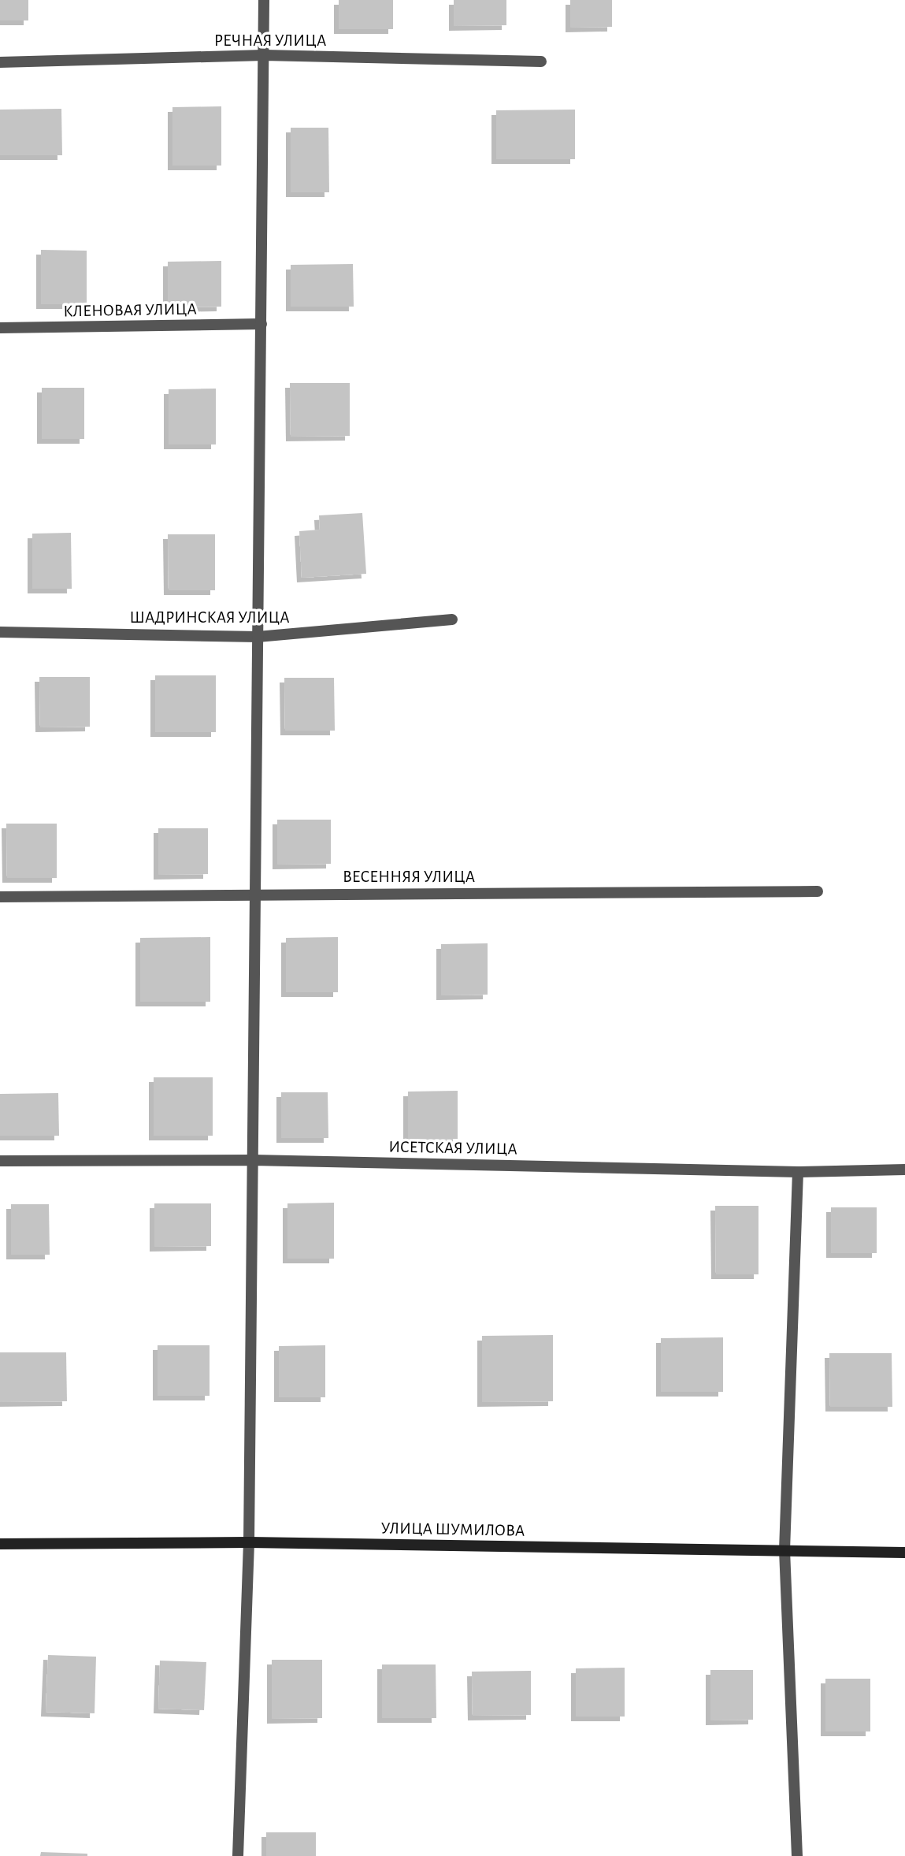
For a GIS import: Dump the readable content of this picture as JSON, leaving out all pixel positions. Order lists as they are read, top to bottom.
{
  "streets": {
    "street": [
      "РЕЧНАЯ УЛИЦА",
      "КЛЕНОВАЯ УЛИЦА",
      "ШАДРИНСКАЯ УЛИЦА",
      "ВЕСЕННЯЯ УЛИЦА",
      "ИСЕТСКАЯ УЛИЦА",
      "УЛИЦА ШУМИЛОВА"
    ]
  }
}
